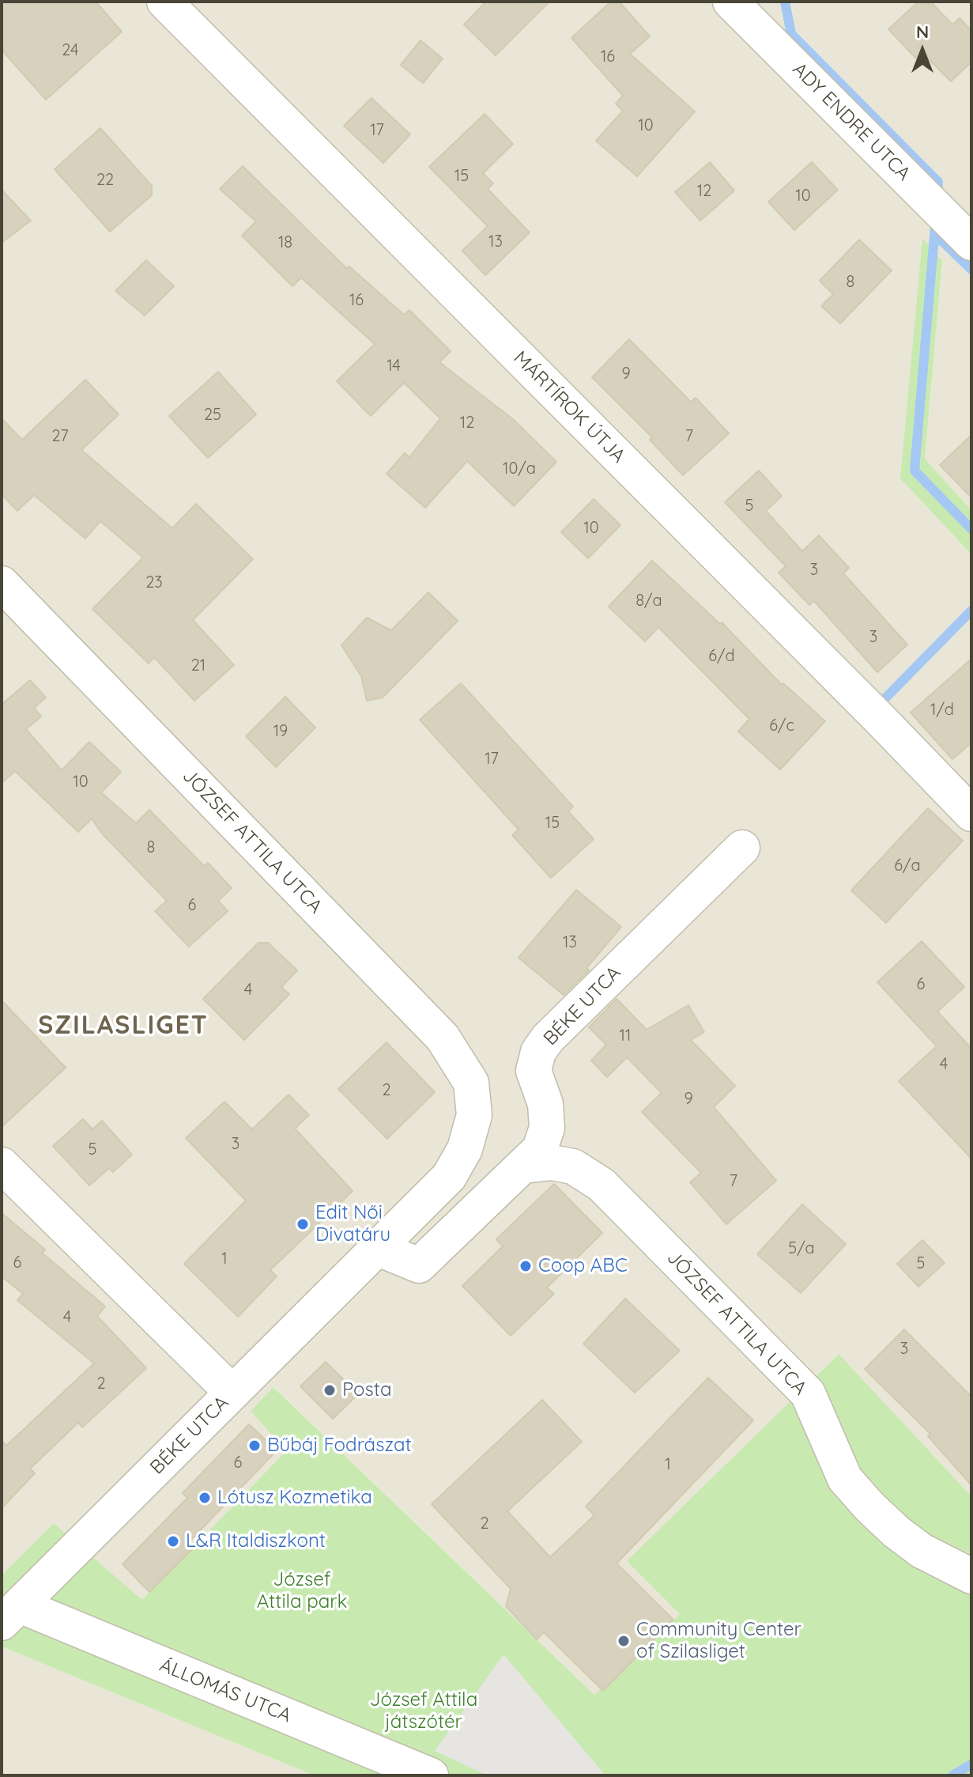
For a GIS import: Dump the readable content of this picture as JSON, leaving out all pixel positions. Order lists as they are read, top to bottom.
{
  "streets": {
    "street": [
      "ADY ENDRE UTCA",
      "MÁRTÍROK ÚTJA",
      "JÓZSEF ATTILA UTCA",
      "BÉKE UTCA",
      "ÁLLOMÁS UTCA"
    ]
  },
  "crossings": [
    ["JÓZSEF ATTILA UTCA", "BÉKE UTCA"],
    ["BÉKE UTCA", "ÁLLOMÁS UTCA"]
  ],
  "districts": ["SZILASLIGET"],
  "parks": ["József Attila park", "József Attila játszótér"],
  "places": [
    "Edit Női Divatáru",
    "Coop ABC",
    "Posta",
    "Bűbáj Fodrászat",
    "Lótusz Kozmetika",
    "L&R Italdiszkont",
    "Community Center of Szilasliget"
  ],
  "house_numbers": [
    "24",
    "16",
    "10",
    "17",
    "15",
    "22",
    "12",
    "10",
    "13",
    "18",
    "8",
    "16",
    "14",
    "9",
    "25",
    "12",
    "27",
    "7",
    "10/a",
    "5",
    "10",
    "3",
    "23",
    "8/a",
    "3",
    "6/d",
    "21",
    "1/d",
    "6/c",
    "19",
    "17",
    "10",
    "15",
    "8",
    "6/a",
    "6",
    "13",
    "6",
    "4",
    "11",
    "4",
    "2",
    "9",
    "3",
    "5",
    "7",
    "5/a",
    "1",
    "6",
    "5",
    "4",
    "3",
    "2",
    "6",
    "1",
    "2"
  ],
  "north": "top"
}
